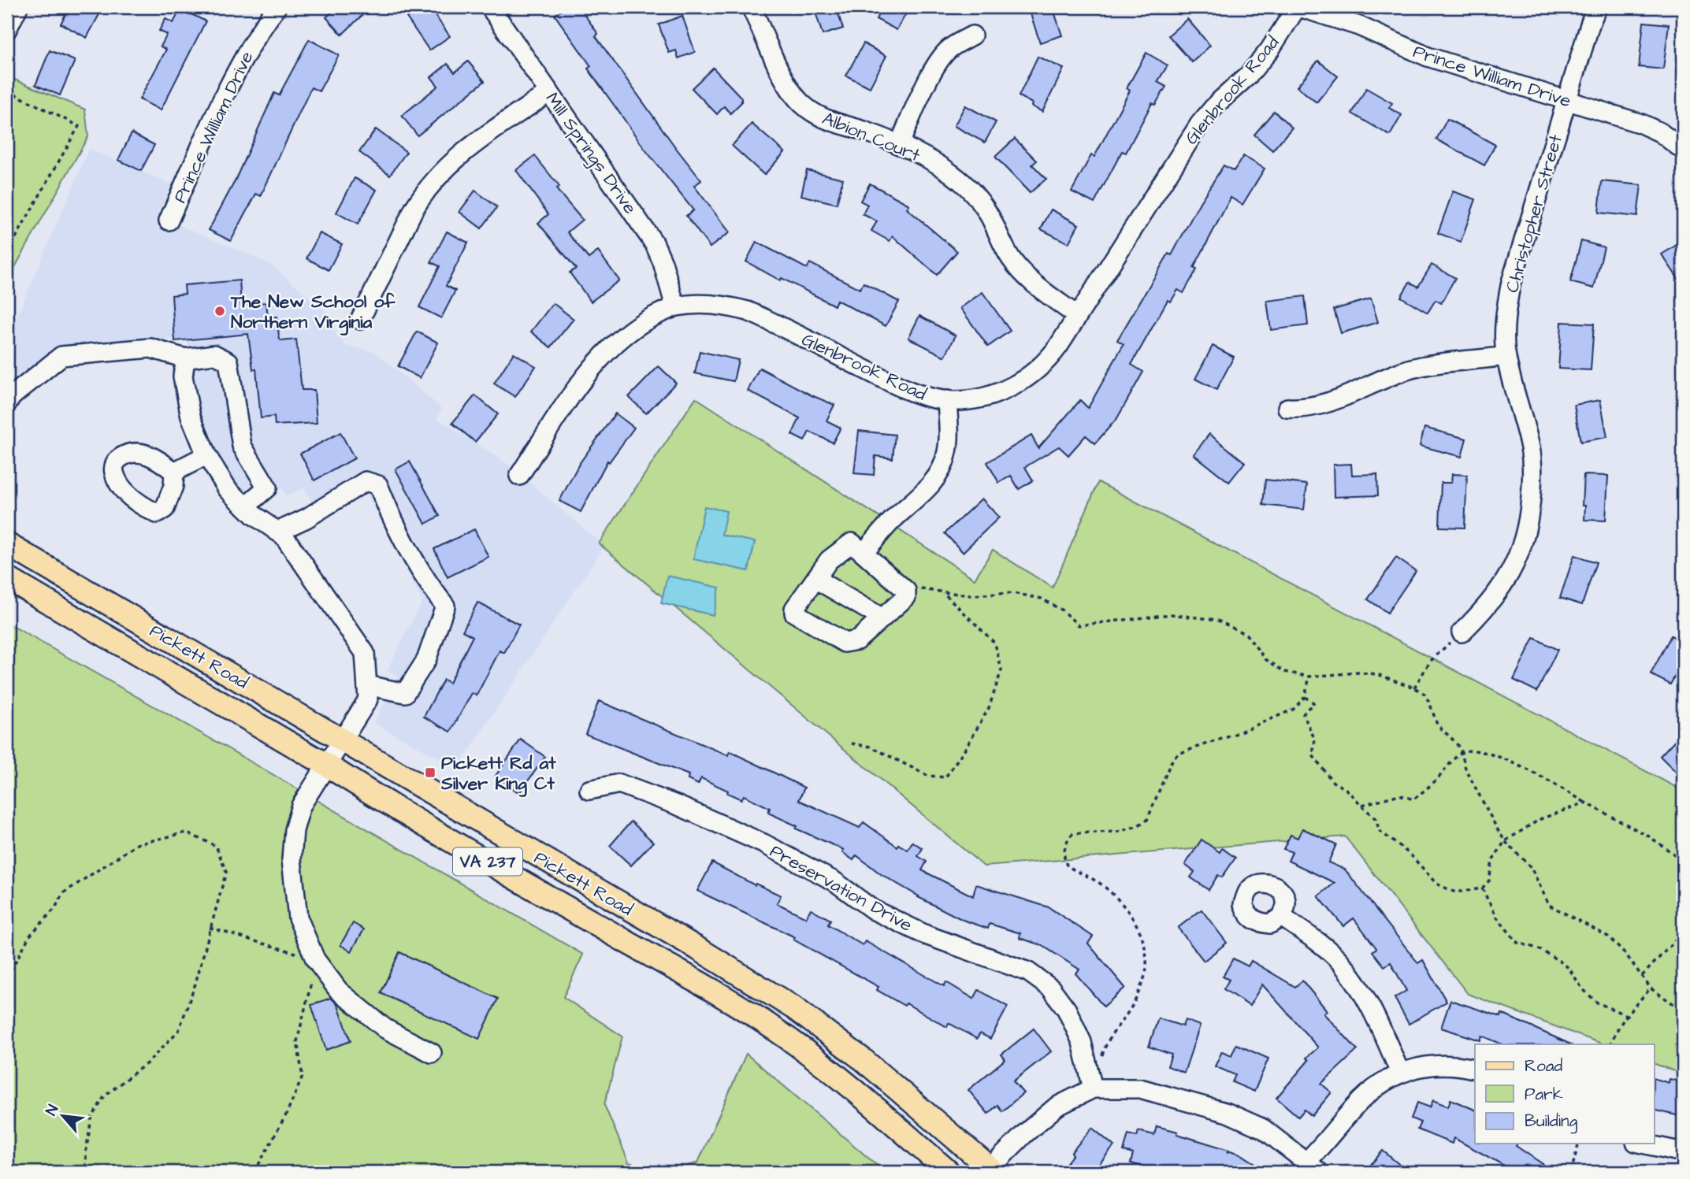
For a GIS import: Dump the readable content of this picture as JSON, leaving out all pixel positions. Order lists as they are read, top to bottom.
{
  "streets": {
    "main road": ["Pickett Road", "VA 237"],
    "street": [
      "Prince William Drive",
      "Glenbrook Road",
      "Albion Court",
      "Mill Springs Drive",
      "Christopher Street",
      "Preservation Drive"
    ]
  },
  "crossings": [
    ["Prince William Drive", "Glenbrook Road"],
    ["Prince William Drive", "Christopher Street"],
    ["Glenbrook Road", "Albion Court"],
    ["Glenbrook Road", "Mill Springs Drive"]
  ],
  "places": {
    "other": ["The New School of Northern Virginia"],
    "transit": ["Pickett Rd at Silver King Ct"]
  },
  "legend": ["Road", "Park", "Building"],
  "north": "top left"
}
